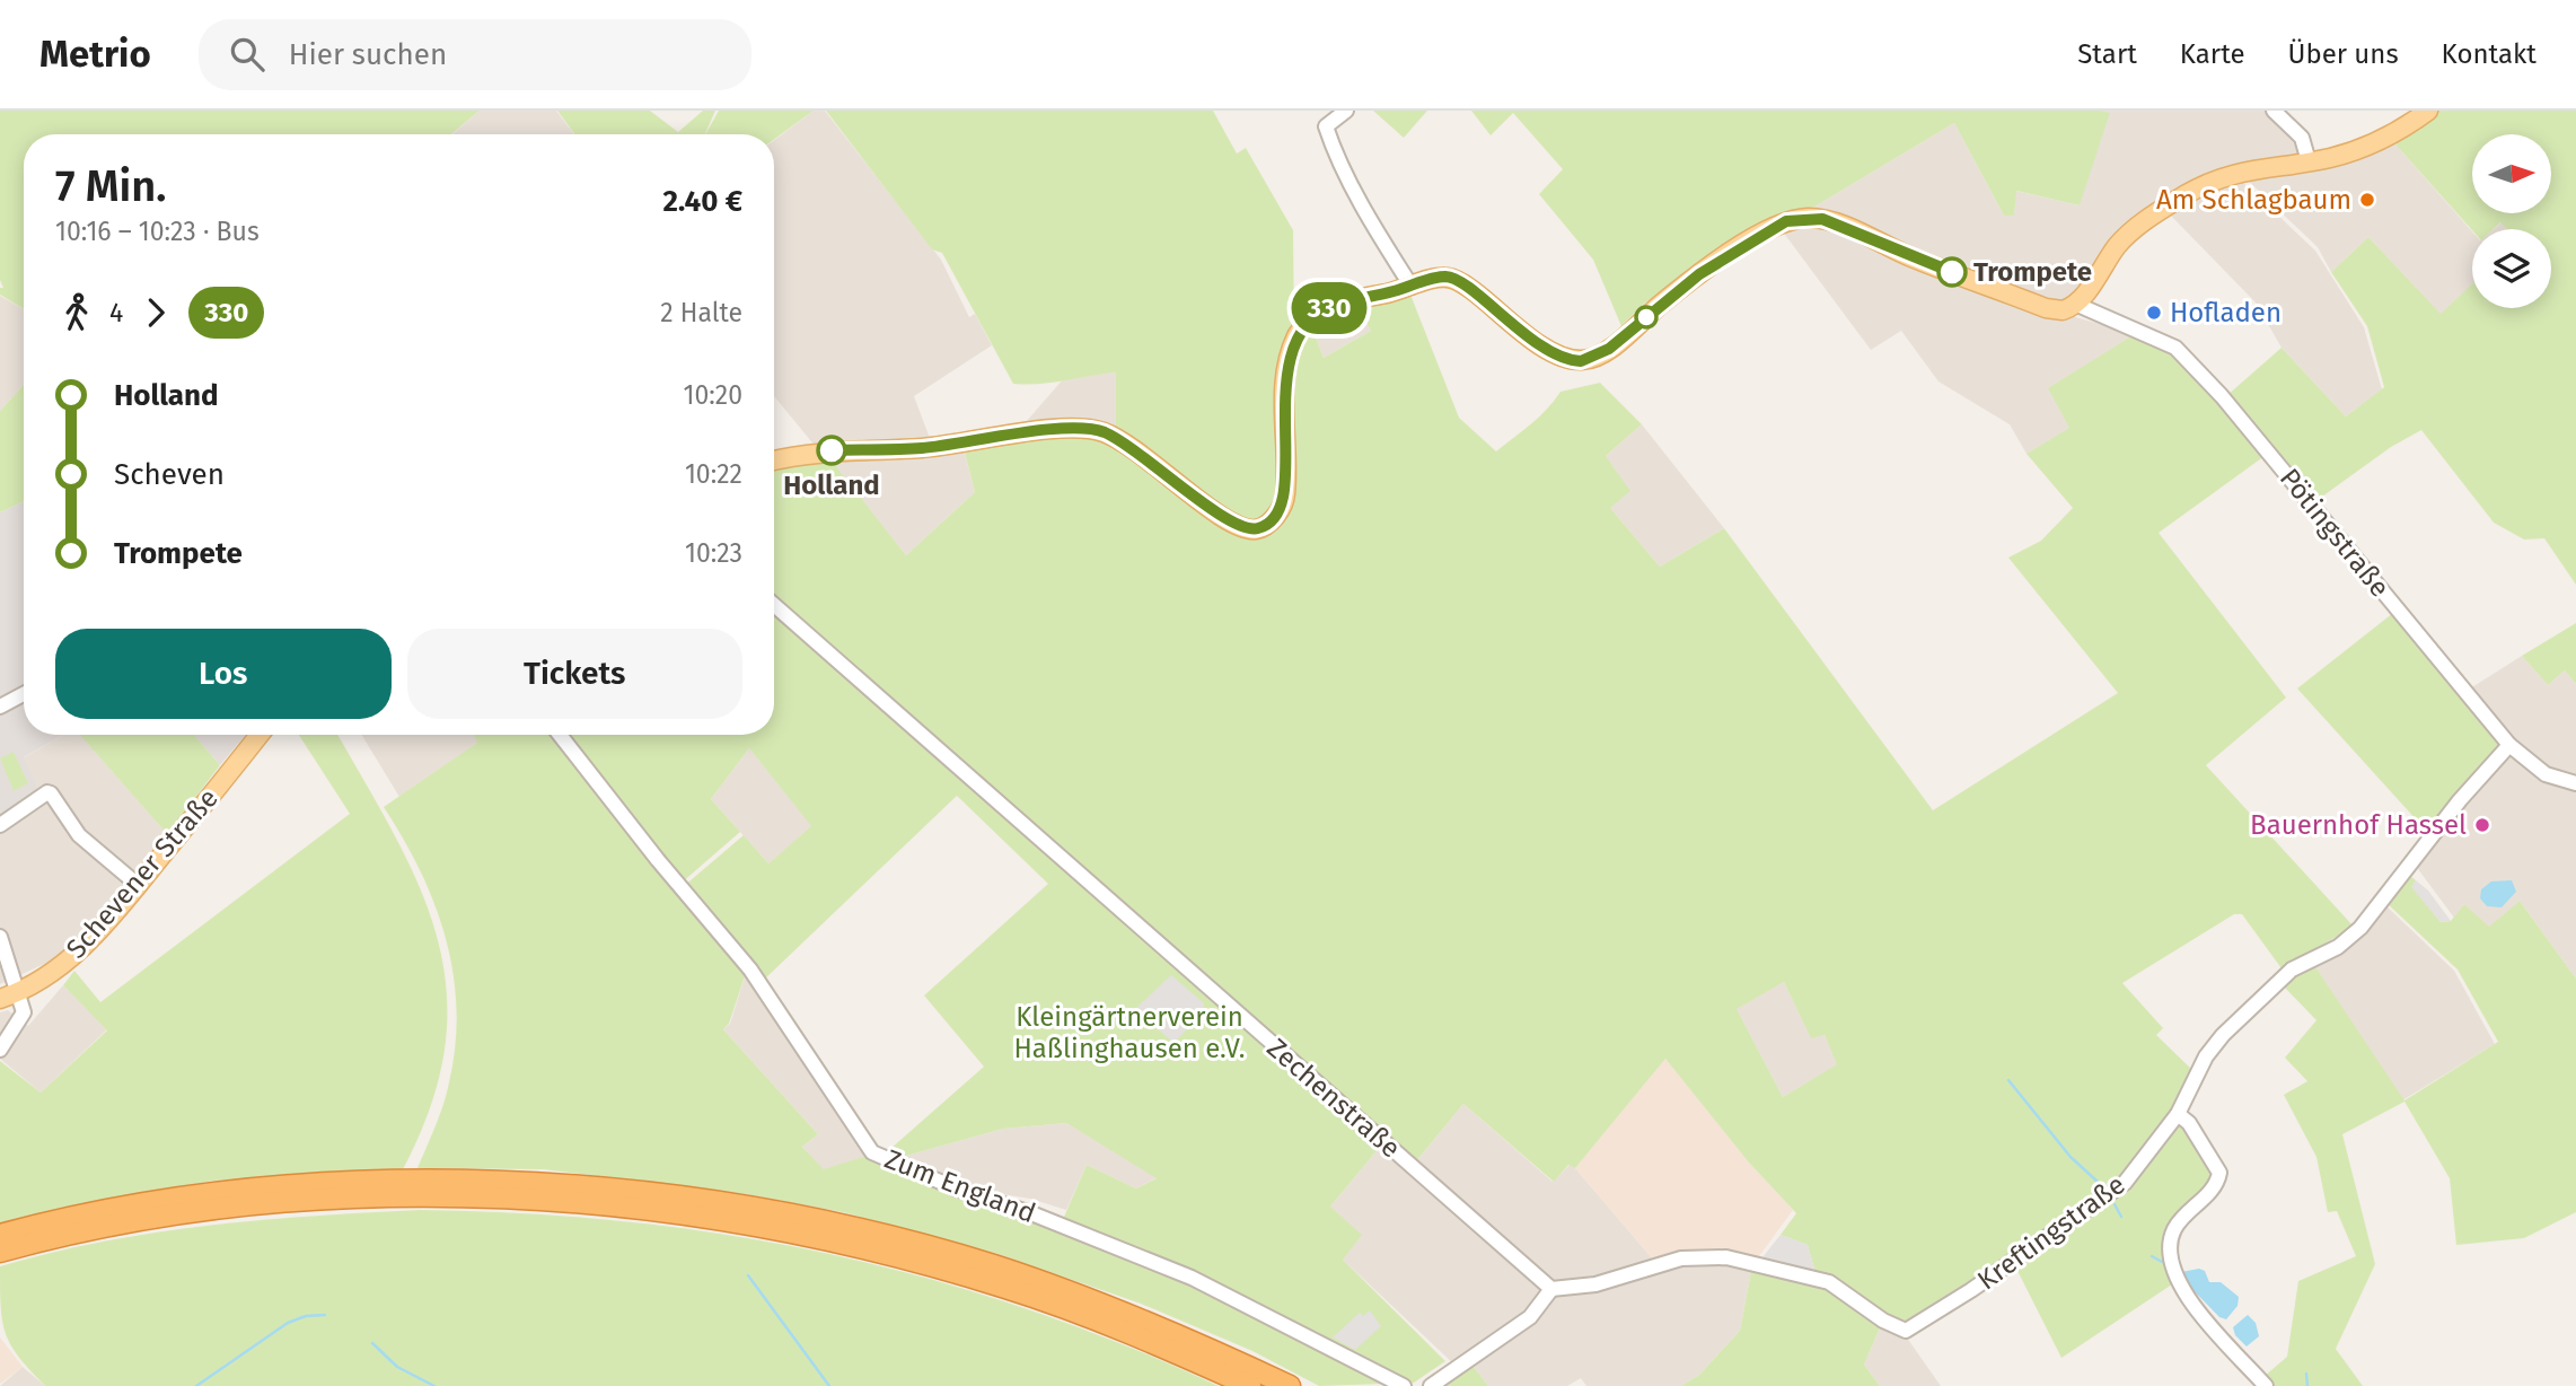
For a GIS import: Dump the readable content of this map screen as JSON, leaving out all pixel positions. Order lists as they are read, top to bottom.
{
  "streets": {
    "main road": ["Schevener Straße"],
    "street": [
      "Pötingstraße",
      "Zechenstraße",
      "Zum England",
      "Kreftingstraße"
    ]
  },
  "crossings": [
    ["Pötingstraße", "Kreftingstraße"],
    ["Zechenstraße", "Kreftingstraße"]
  ],
  "parks": ["Kleingärtnerverein Haßlinghausen e.V."],
  "places": [
    "Am Schlagbaum",
    "Trompete",
    "Hofladen",
    "Holland",
    "Bauernhof Hassel"
  ],
  "lines": ["bus line 330"],
  "north": "right",
  "page": {
    "header": "Metrio",
    "search": "Hier suchen",
    "nav": [
      "Start",
      "Karte",
      "Über uns",
      "Kontakt"
    ],
    "on_map": "330",
    "heading": ["7 Min.", "10:16 – 10:23 · Bus", "2.40 €"],
    "legs": ["4", "330", "2 Halte"],
    "list": [
      {
        "name": "Holland",
        "value": "10:20"
      },
      {
        "name": "Scheven",
        "value": "10:22"
      },
      {
        "name": "Trompete",
        "value": "10:23"
      }
    ],
    "buttons": ["Los", "Tickets"]
  }
}
